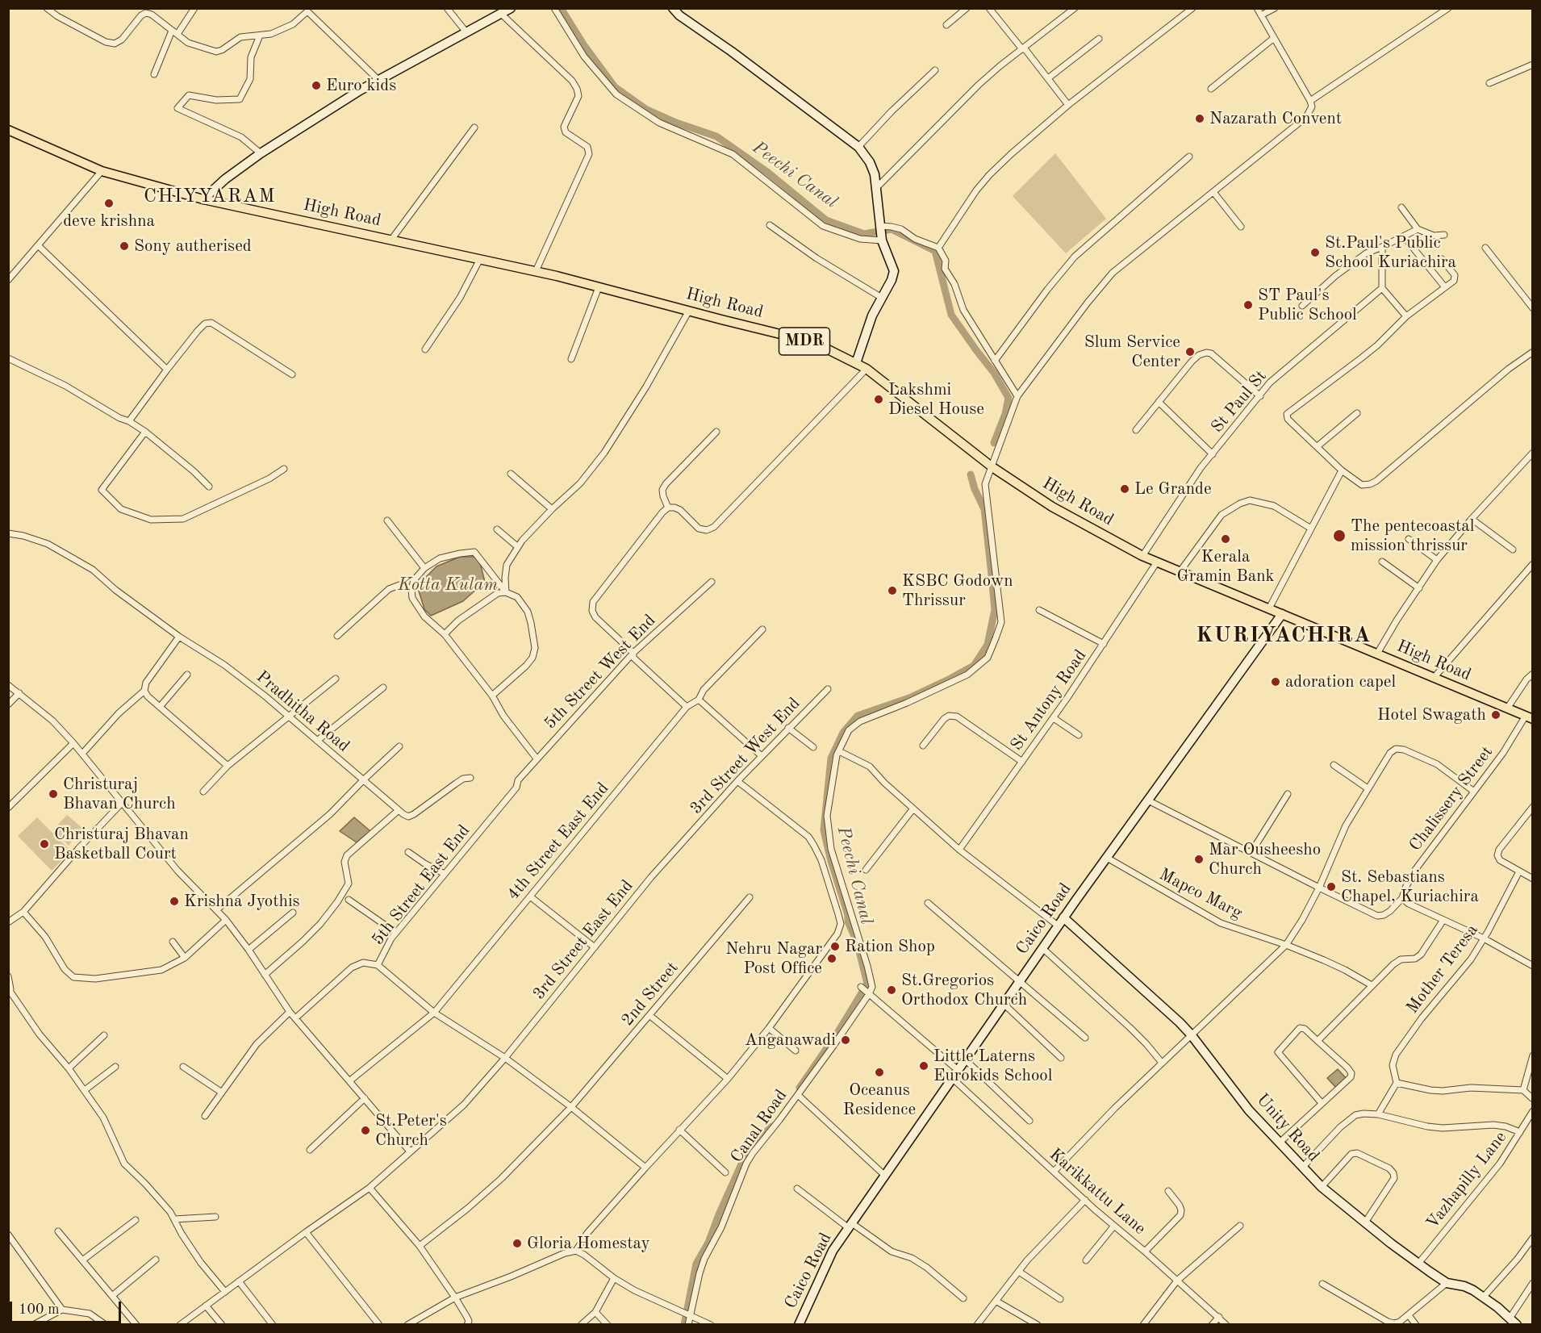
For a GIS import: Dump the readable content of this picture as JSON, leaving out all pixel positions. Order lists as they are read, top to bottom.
{
  "streets": {
    "main road": ["High Road", "MDR"],
    "street": [
      "St Paul St",
      "5th Street West End",
      "St Antony Road",
      "Pradhitha Road",
      "3rd Street West End",
      "Chalissery Street",
      "4th Street East End",
      "5th Street East End",
      "Mapco Marg",
      "Caico Road",
      "3rd Street East End",
      "Mother Teresa",
      "2nd Street",
      "Canal Road",
      "Unity Road",
      "Vazhapilly Lane",
      "Karikkattu Lane"
    ]
  },
  "crossings": [
    ["High Road", "St Paul St"],
    ["High Road", "St Antony Road"],
    ["High Road", "Chalissery Street"],
    ["High Road", "Caico Road"],
    ["5th Street West End", "5th Street East End"],
    ["3rd Street West End", "3rd Street East End"],
    ["4th Street East End", "5th Street East End"],
    ["Mapco Marg", "Caico Road"],
    ["Caico Road", "Unity Road"],
    ["Caico Road", "Karikkattu Lane"],
    ["Unity Road", "Vazhapilly Lane"]
  ],
  "districts": ["CHIYYARAM", "KURIYACHIRA"],
  "water": ["Peechi Canal", "Kotta Kulam"],
  "places": [
    "Euro kids",
    "Nazarath Convent",
    "deve krishna",
    "Sony autherised",
    "St.Paul's Public School Kuriachira",
    "ST Paul's Public School",
    "Slum Service Center",
    "Lakshmi Diesel House",
    "Le Grande",
    "The pentecoastal mission thrissur",
    "Kerala Gramin Bank",
    "KSBC Godown Thrissur",
    "adoration capel",
    "Hotel Swagath",
    "Christuraj Bhavan Church",
    "Christuraj Bhavan Basketball Court",
    "Mar Ousheesho Church",
    "St. Sebastians Chapel, Kuriachira",
    "Krishna Jyothis",
    "Ration Shop",
    "Nehru Nagar Post Office",
    "St.Gregorios Orthodox Church",
    "Anganawadi",
    "Little Laterns Eurokids School",
    "Oceanus Residence",
    "St.Peter's Church",
    "Gloria Homestay"
  ],
  "scale_bar": "100 m"
}
